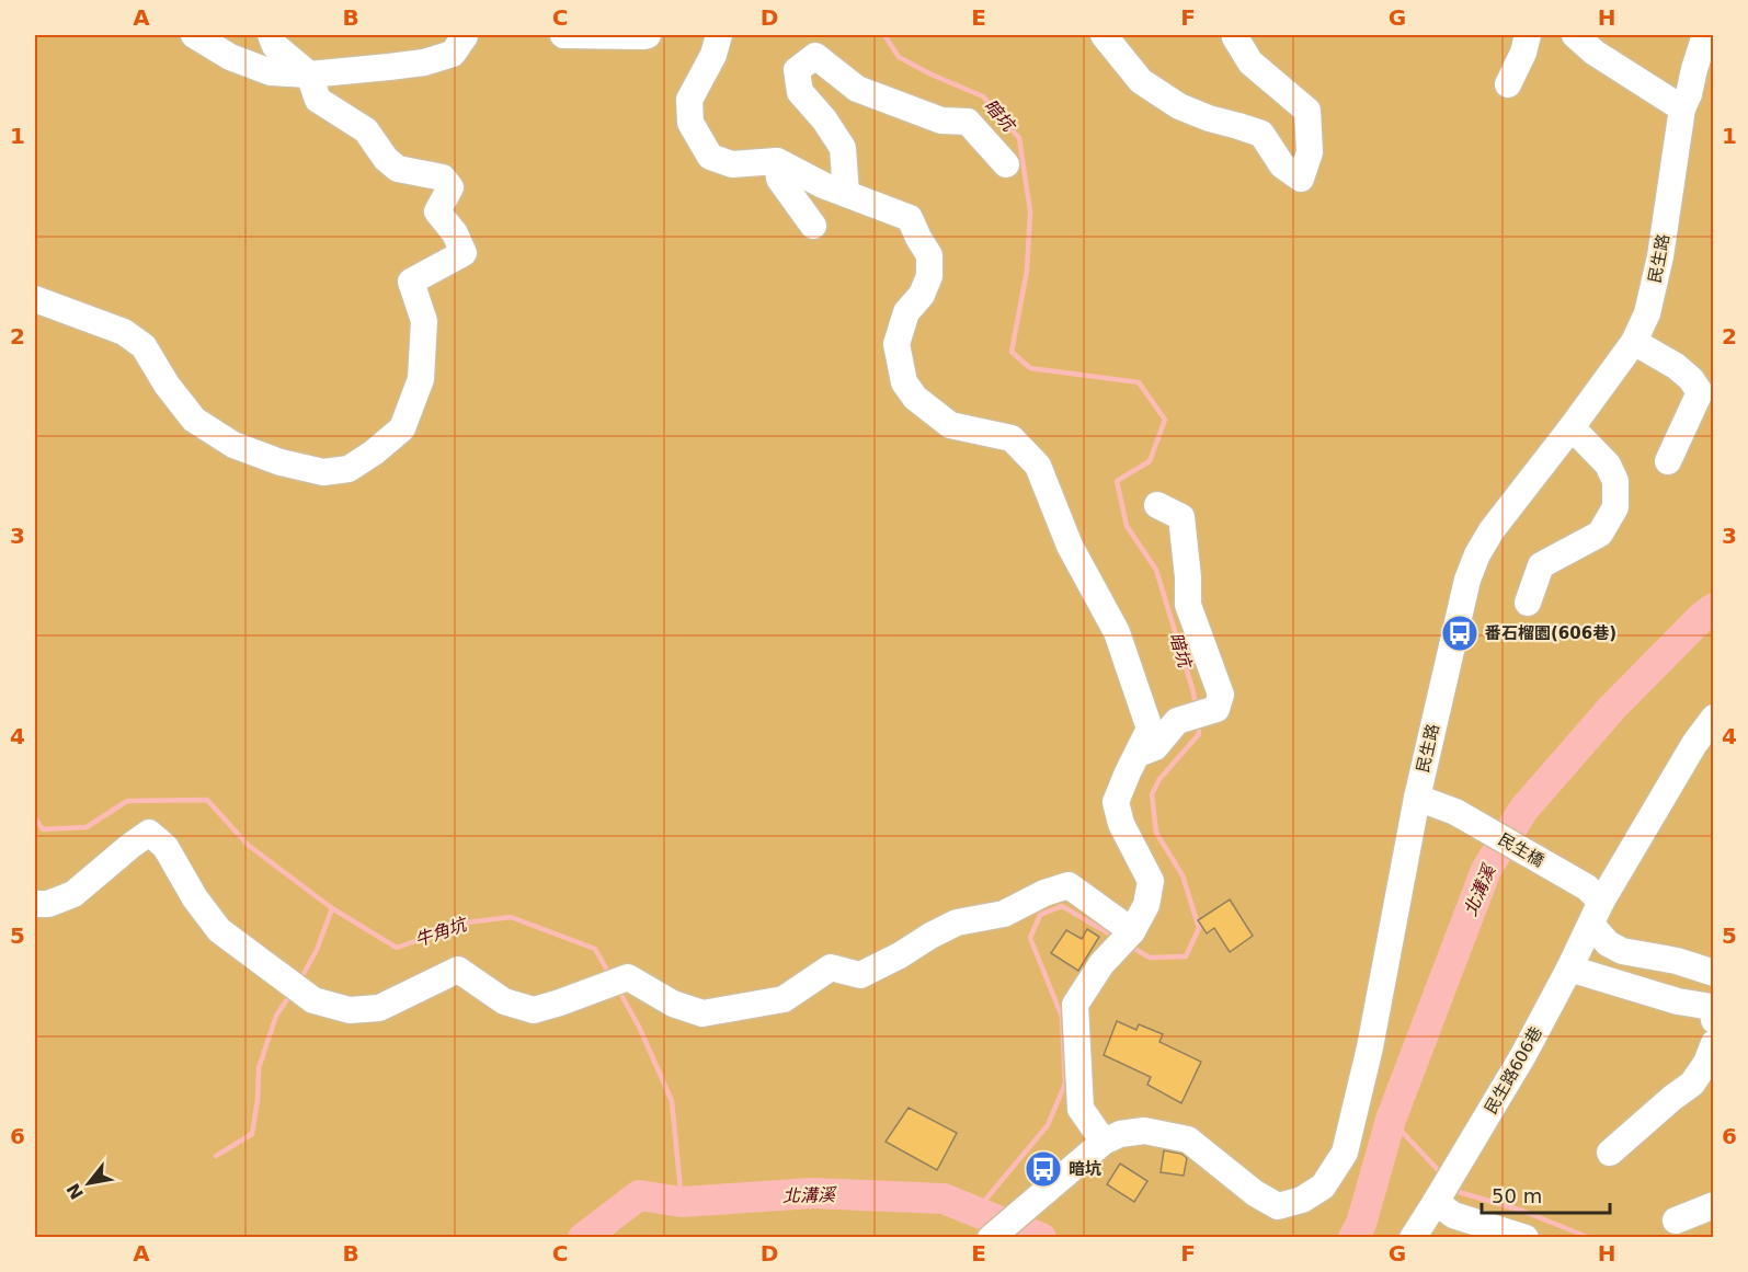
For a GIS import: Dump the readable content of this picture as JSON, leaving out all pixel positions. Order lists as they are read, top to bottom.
{
  "streets": {
    "street": ["民生路", "民生橋", "民生路606巷"]
  },
  "crossings": [
    ["民生路", "民生橋"],
    ["民生橋", "民生路606巷"]
  ],
  "water": ["暗坑", "北溝溪", "牛角坑"],
  "places": {
    "bus stop": ["番石榴園(606巷)", "暗坑"]
  },
  "scale_bar": "50 m",
  "north": "bottom left",
  "grid": {
    "columns": [
      "A",
      "B",
      "C",
      "D",
      "E",
      "F",
      "G",
      "H"
    ],
    "rows": [
      "1",
      "2",
      "3",
      "4",
      "5",
      "6"
    ]
  }
}
